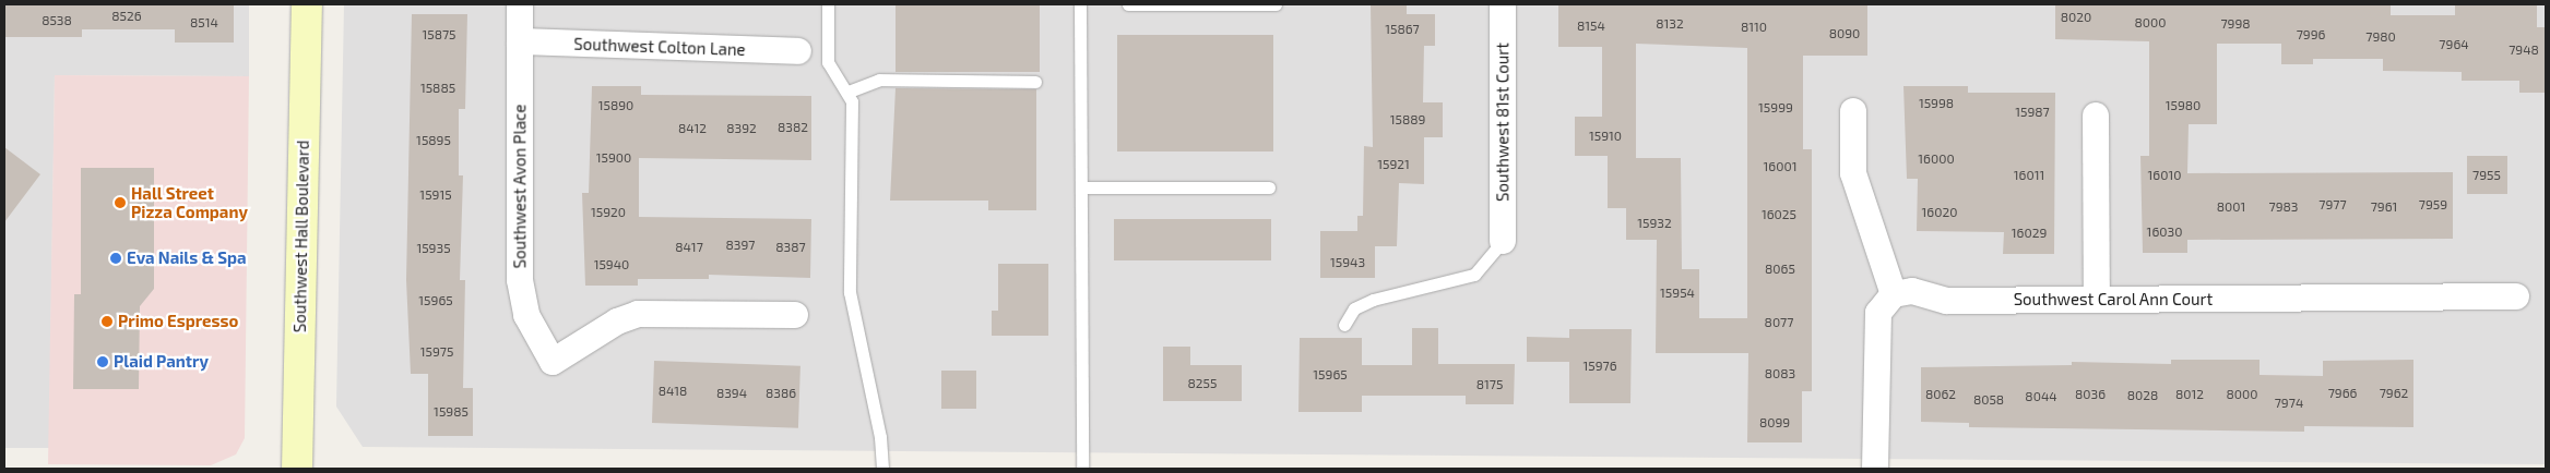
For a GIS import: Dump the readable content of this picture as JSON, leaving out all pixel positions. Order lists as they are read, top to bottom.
{
  "streets": {
    "main road": ["Southwest Hall Boulevard"],
    "street": [
      "Southwest Colton Lane",
      "Southwest 81st Court",
      "Southwest Avon Place",
      "Southwest Carol Ann Court"
    ]
  },
  "crossings": [
    ["Southwest Colton Lane", "Southwest Avon Place"]
  ],
  "places": [
    "Hall Street Pizza Company",
    "Eva Nails & Spa",
    "Primo Espresso",
    "Plaid Pantry"
  ],
  "house_numbers": [
    "8526",
    "8020",
    "8538",
    "8514",
    "8000",
    "8132",
    "7998",
    "8154",
    "8110",
    "15867",
    "8090",
    "15875",
    "7996",
    "7980",
    "7964",
    "7948",
    "15885",
    "15998",
    "15890",
    "15980",
    "15999",
    "15987",
    "15889",
    "8382",
    "8412",
    "8392",
    "15910",
    "15895",
    "15900",
    "16000",
    "15921",
    "16001",
    "16011",
    "16010",
    "7955",
    "15915",
    "7977",
    "7959",
    "8001",
    "7983",
    "7961",
    "15920",
    "16020",
    "16025",
    "15932",
    "16030",
    "16029",
    "8397",
    "8417",
    "8387",
    "15935",
    "15943",
    "15940",
    "8065",
    "15954",
    "15965",
    "8077",
    "15975",
    "15976",
    "8083",
    "15965",
    "8255",
    "8175",
    "8418",
    "8394",
    "8386",
    "7966",
    "7962",
    "8062",
    "8036",
    "8012",
    "8000",
    "8028",
    "8044",
    "8058",
    "7974",
    "15985",
    "8099"
  ]
}
